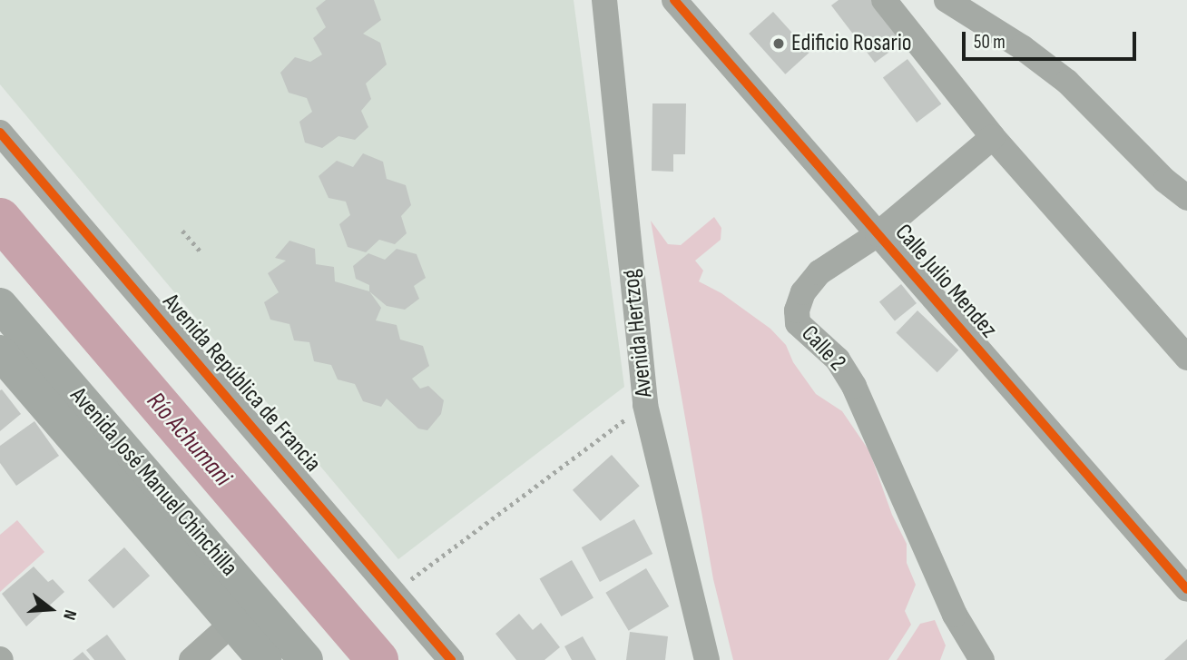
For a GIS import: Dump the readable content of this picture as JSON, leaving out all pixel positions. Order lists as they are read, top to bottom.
{
  "streets": {
    "main road": ["Avenida José Manuel Chinchilla"],
    "street": [
      "Calle Julio Mendez",
      "Avenida Hertzog",
      "Calle 2",
      "Avenida República de Francia"
    ]
  },
  "crossings": [
    ["Calle Julio Mendez", "Calle 2"]
  ],
  "water": ["Río Achumani"],
  "places": ["Edificio Rosario"],
  "scale_bar": "50 m",
  "north": "right"
}
